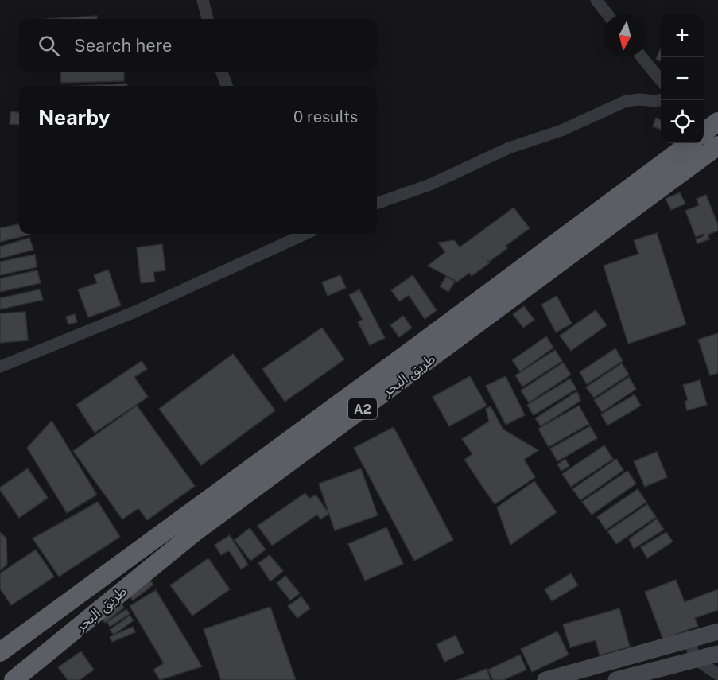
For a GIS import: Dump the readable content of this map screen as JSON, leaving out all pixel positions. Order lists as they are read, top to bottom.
{
  "streets": {
    "highway": ["طريق البحر", "A2"]
  },
  "north": "bottom",
  "page": {
    "map_buttons": ["+", "−"],
    "search": "Search here",
    "heading": ["Nearby", "0 results"]
  }
}
